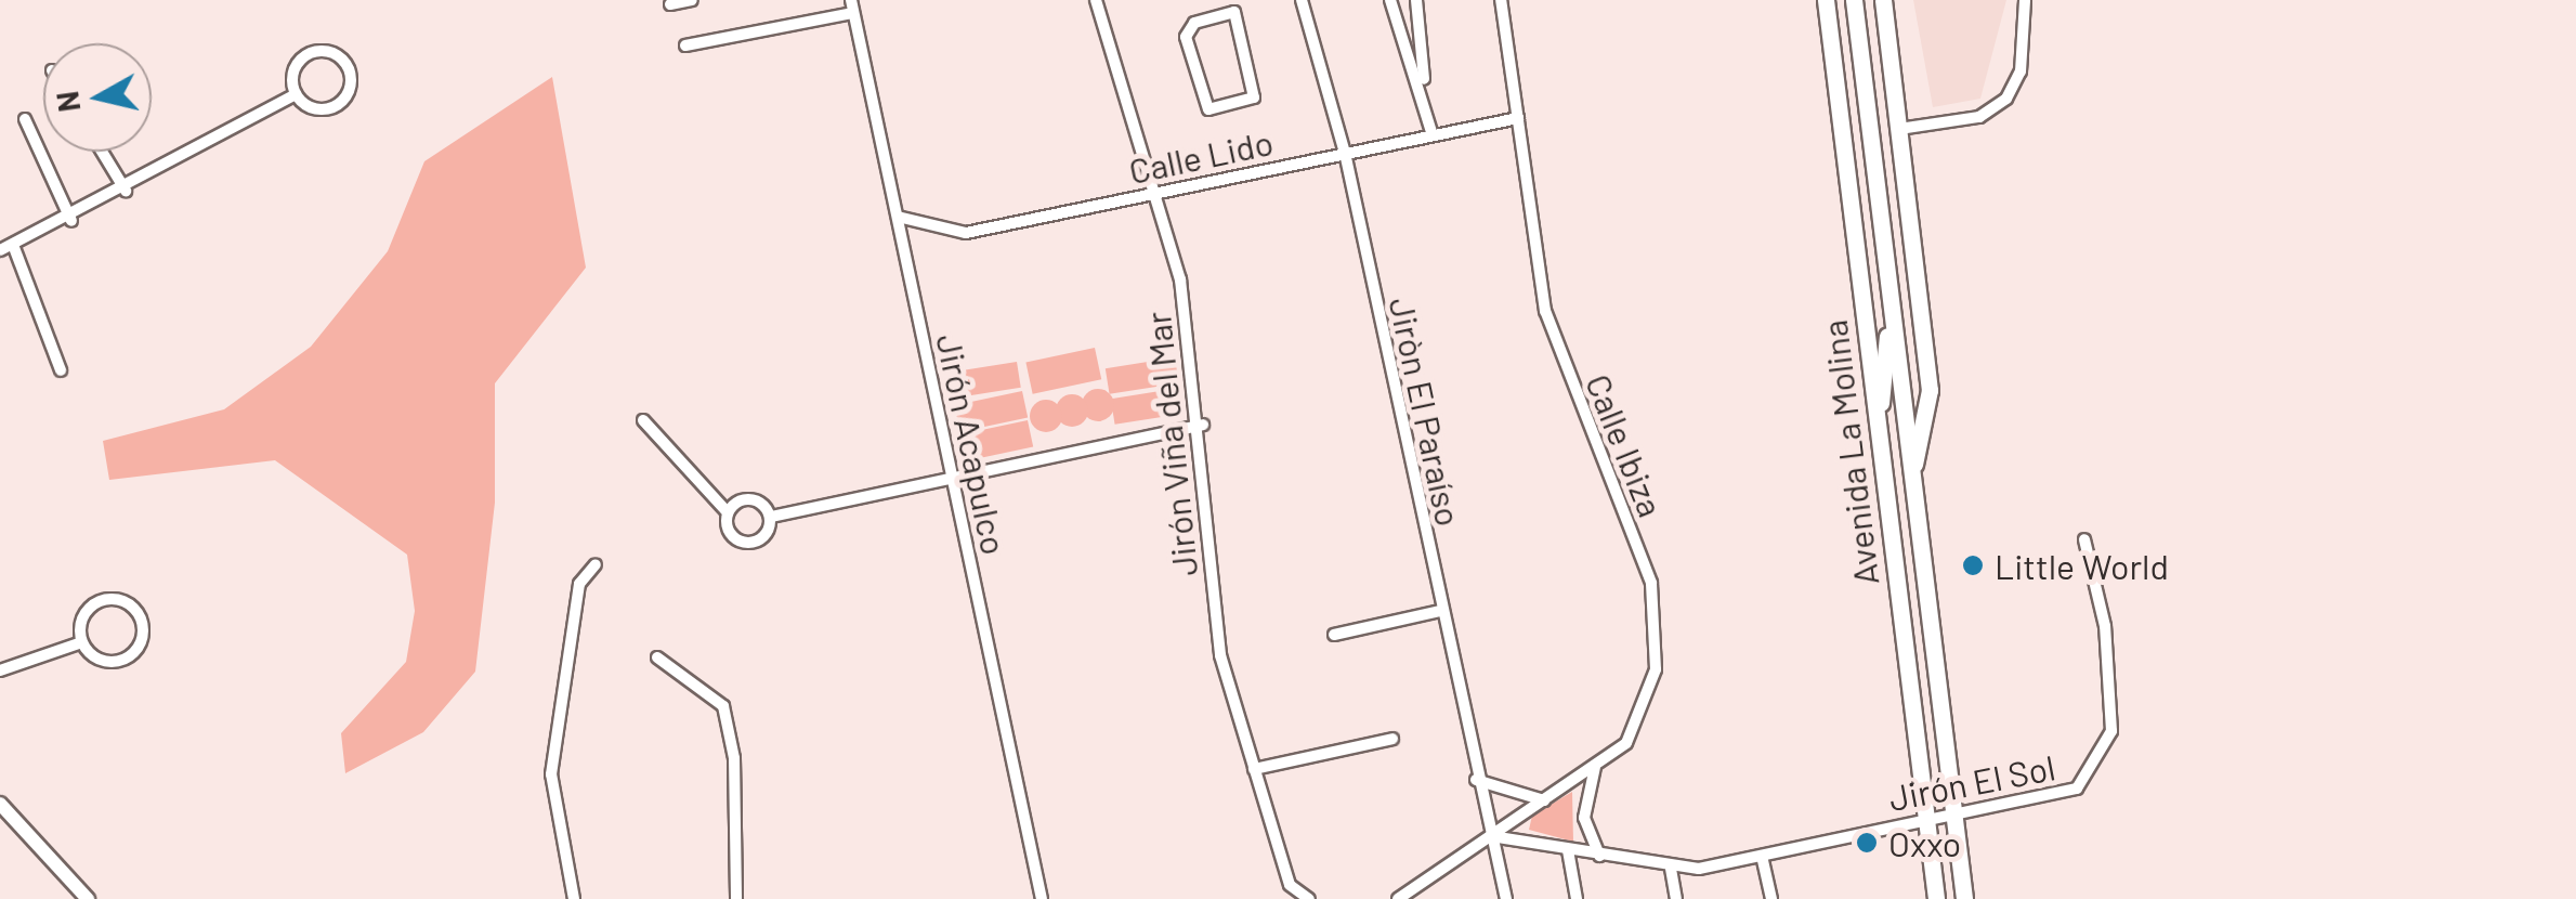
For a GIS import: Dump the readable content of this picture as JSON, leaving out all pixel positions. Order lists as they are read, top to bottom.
{
  "streets": {
    "main road": ["Avenida La Molina"],
    "street": [
      "Calle Lido",
      "Jiròn El Paraíso",
      "Jirón Acapulco",
      "Jirón Viña del Mar",
      "Calle Ibiza",
      "Jirón El Sol"
    ]
  },
  "crossings": [
    ["Calle Lido", "Jiròn El Paraíso"],
    ["Calle Lido", "Jirón Acapulco"],
    ["Calle Lido", "Jirón Viña del Mar"],
    ["Calle Lido", "Calle Ibiza"],
    ["Jiròn El Paraíso", "Calle Ibiza"],
    ["Jiròn El Paraíso", "Jirón El Sol"],
    ["Calle Ibiza", "Jirón El Sol"],
    ["Avenida La Molina", "Jirón El Sol"]
  ],
  "places": ["Little World", "Oxxo"],
  "north": "left"
}
